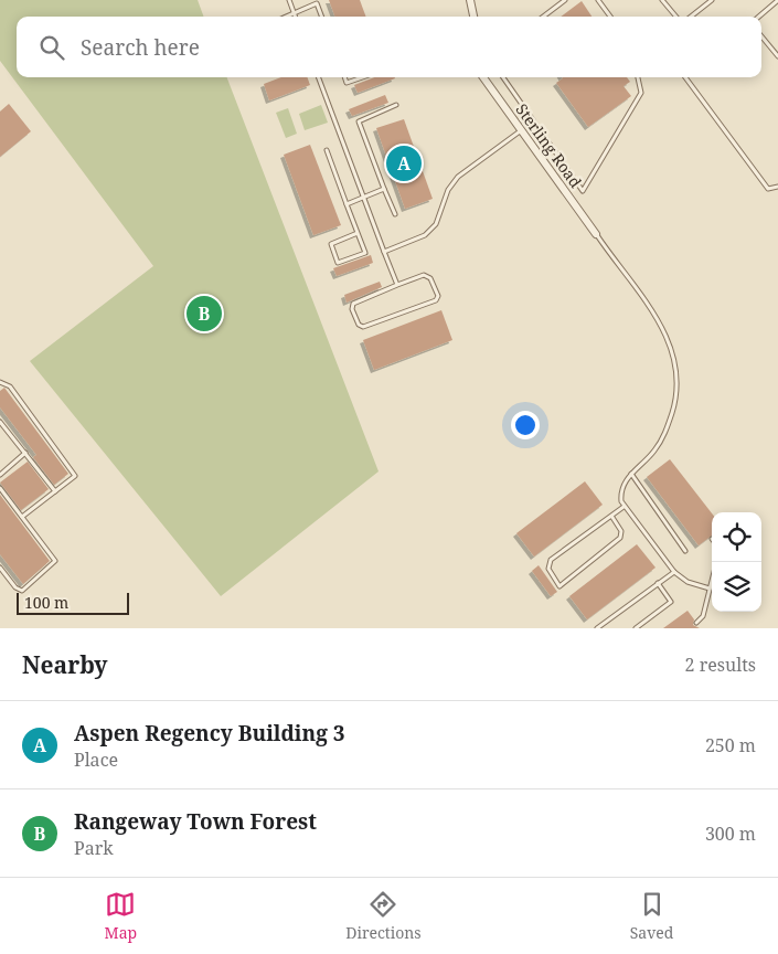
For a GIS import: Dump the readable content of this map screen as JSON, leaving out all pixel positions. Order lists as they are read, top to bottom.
{
  "streets": {
    "street": ["Sterling Road"]
  },
  "scale_bar": "100 m",
  "page": {
    "search": "Search here",
    "pins": ["A", "B"],
    "scale": "100 m",
    "heading": ["Nearby", "2 results"],
    "list": [
      {
        "mark": "A",
        "name": "Aspen Regency Building 3",
        "note": "Place",
        "value": "250 m"
      },
      {
        "mark": "B",
        "name": "Rangeway Town Forest",
        "note": "Park",
        "value": "300 m"
      }
    ],
    "nav": ["Map", "Directions", "Saved"]
  }
}
